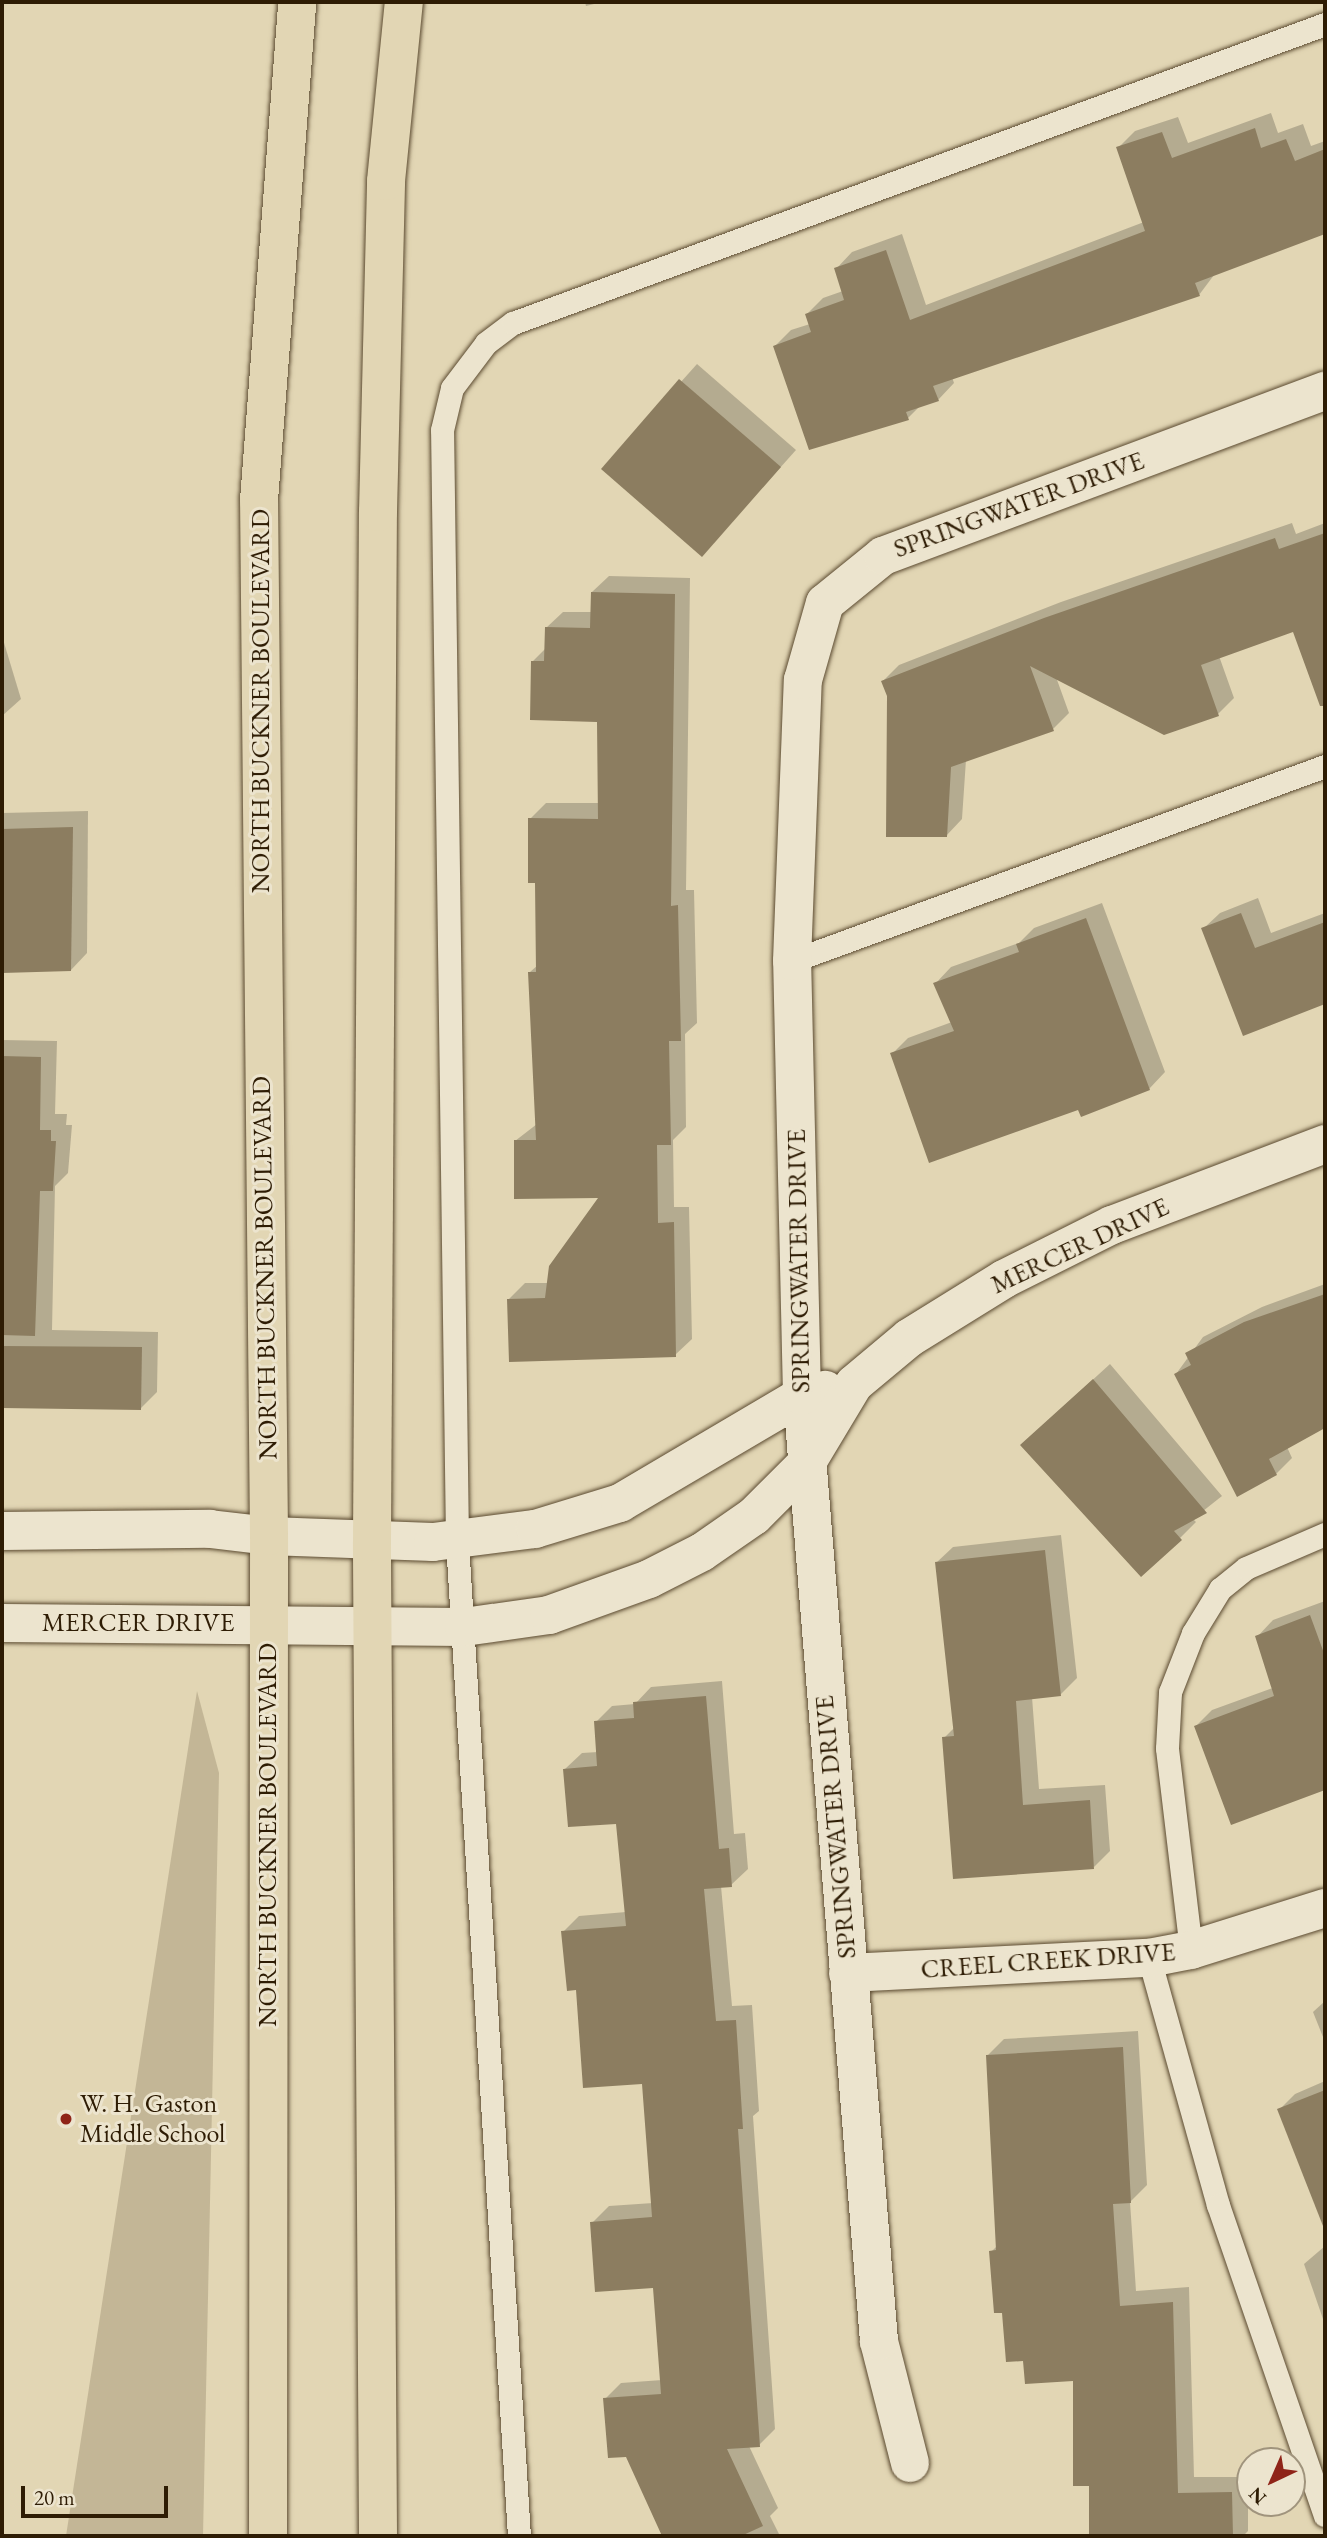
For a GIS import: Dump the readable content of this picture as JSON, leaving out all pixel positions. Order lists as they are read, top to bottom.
{
  "streets": {
    "main road": ["NORTH BUCKNER BOULEVARD"],
    "street": ["SPRINGWATER DRIVE", "MERCER DRIVE", "CREEL CREEK DRIVE"]
  },
  "crossings": [
    ["SPRINGWATER DRIVE", "MERCER DRIVE"],
    ["SPRINGWATER DRIVE", "CREEL CREEK DRIVE"],
    ["NORTH BUCKNER BOULEVARD", "MERCER DRIVE"]
  ],
  "places": ["W. H. Gaston Middle School"],
  "scale_bar": "20 m",
  "north": "bottom left"
}
